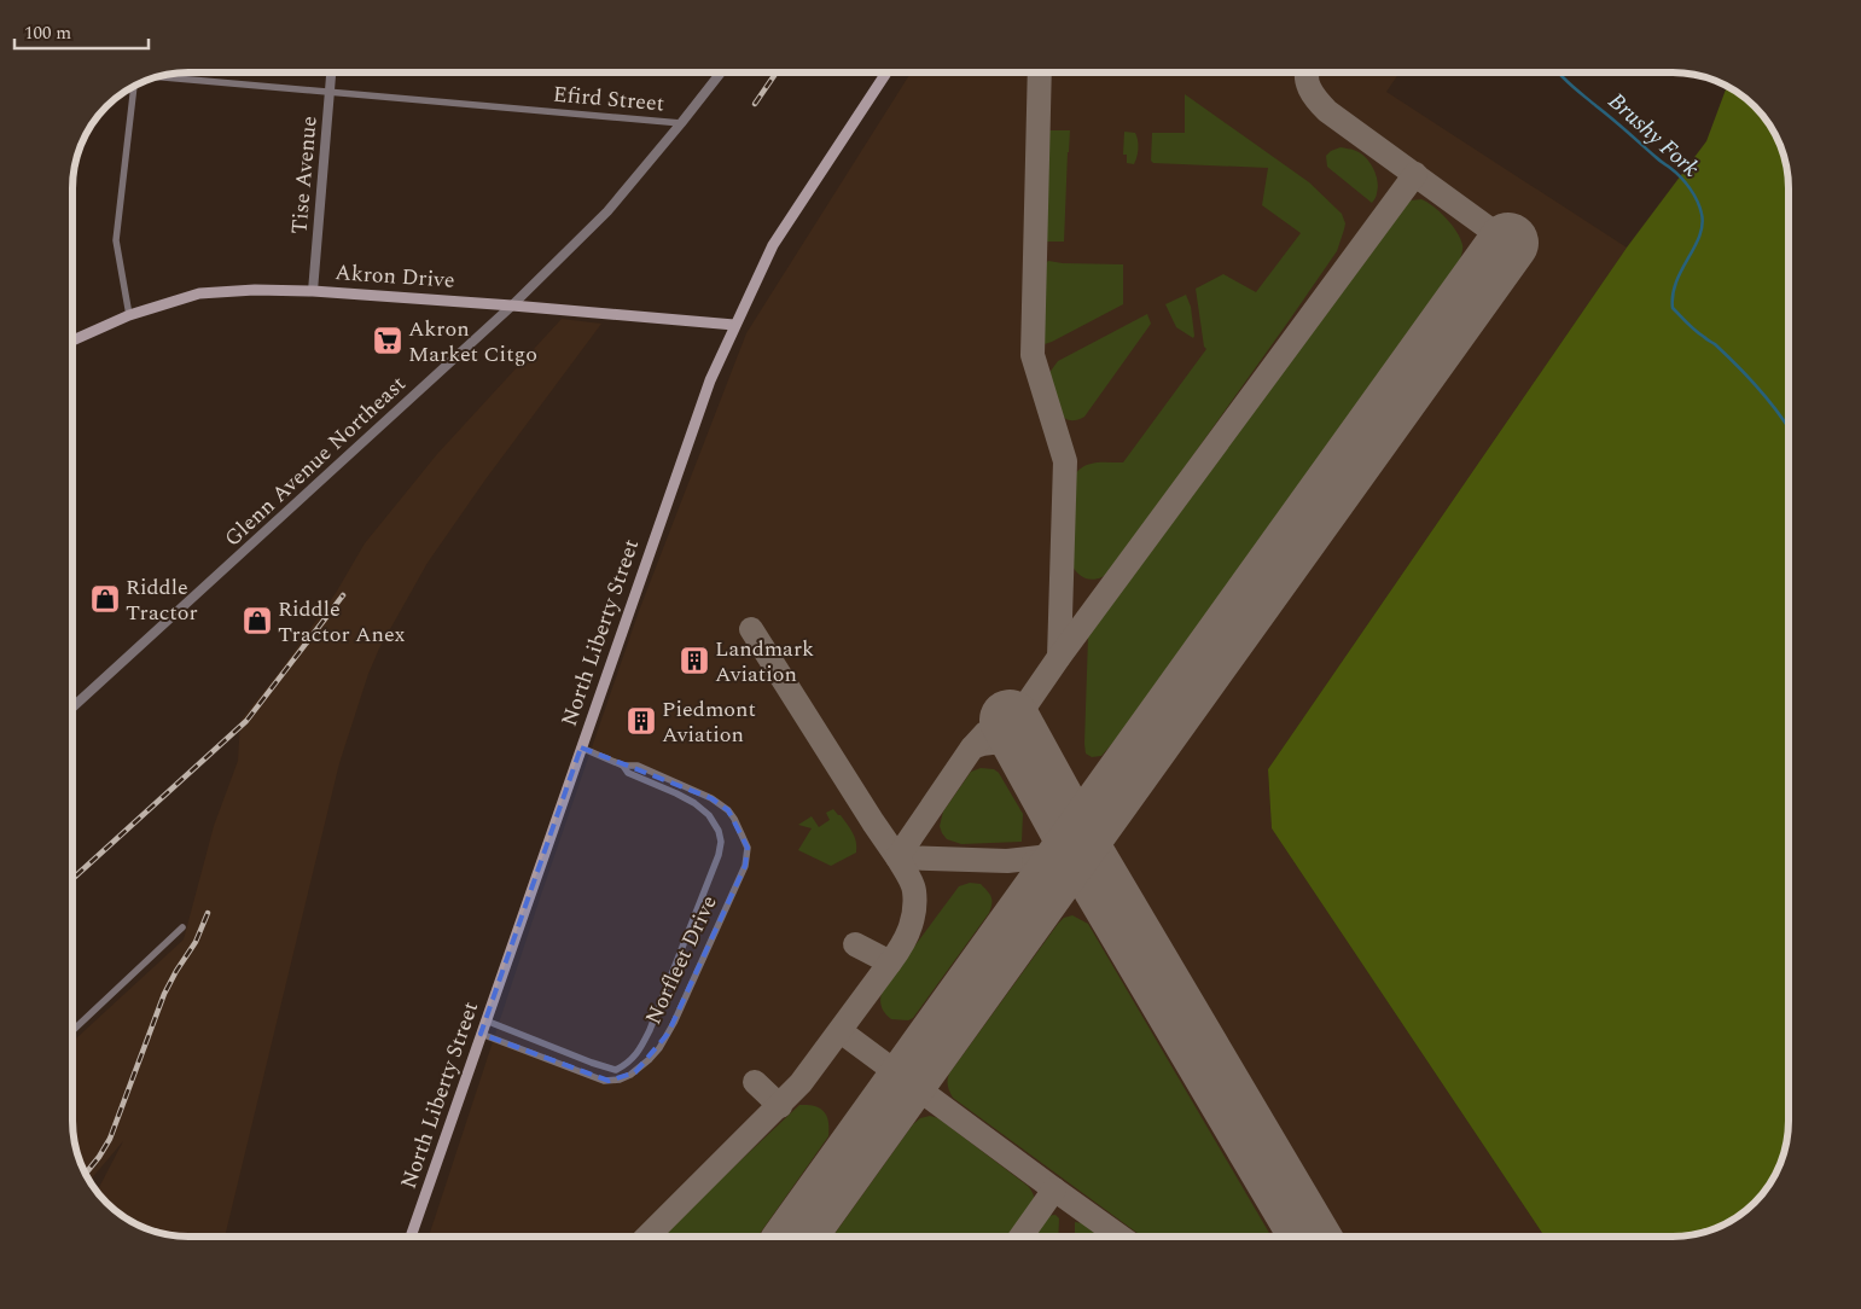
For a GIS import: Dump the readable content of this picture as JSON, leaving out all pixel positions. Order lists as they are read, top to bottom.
{
  "streets": {
    "main road": ["Akron Drive", "North Liberty Street"],
    "street": [
      "Efird Street",
      "Tise Avenue",
      "Glenn Avenue Northeast",
      "Norfleet Drive"
    ]
  },
  "crossings": [
    ["Efird Street", "Tise Avenue"],
    ["Efird Street", "Glenn Avenue Northeast"],
    ["Tise Avenue", "Akron Drive"],
    ["Akron Drive", "Glenn Avenue Northeast"],
    ["Akron Drive", "North Liberty Street"],
    ["North Liberty Street", "Norfleet Drive"]
  ],
  "water": ["Brushy Fork"],
  "places": {
    "supermarket": ["Akron Market Citgo"],
    "shop": ["Riddle Tractor", "Riddle Tractor Anex"],
    "building": ["Landmark Aviation", "Piedmont Aviation"]
  },
  "scale_bar": "100 m"
}
